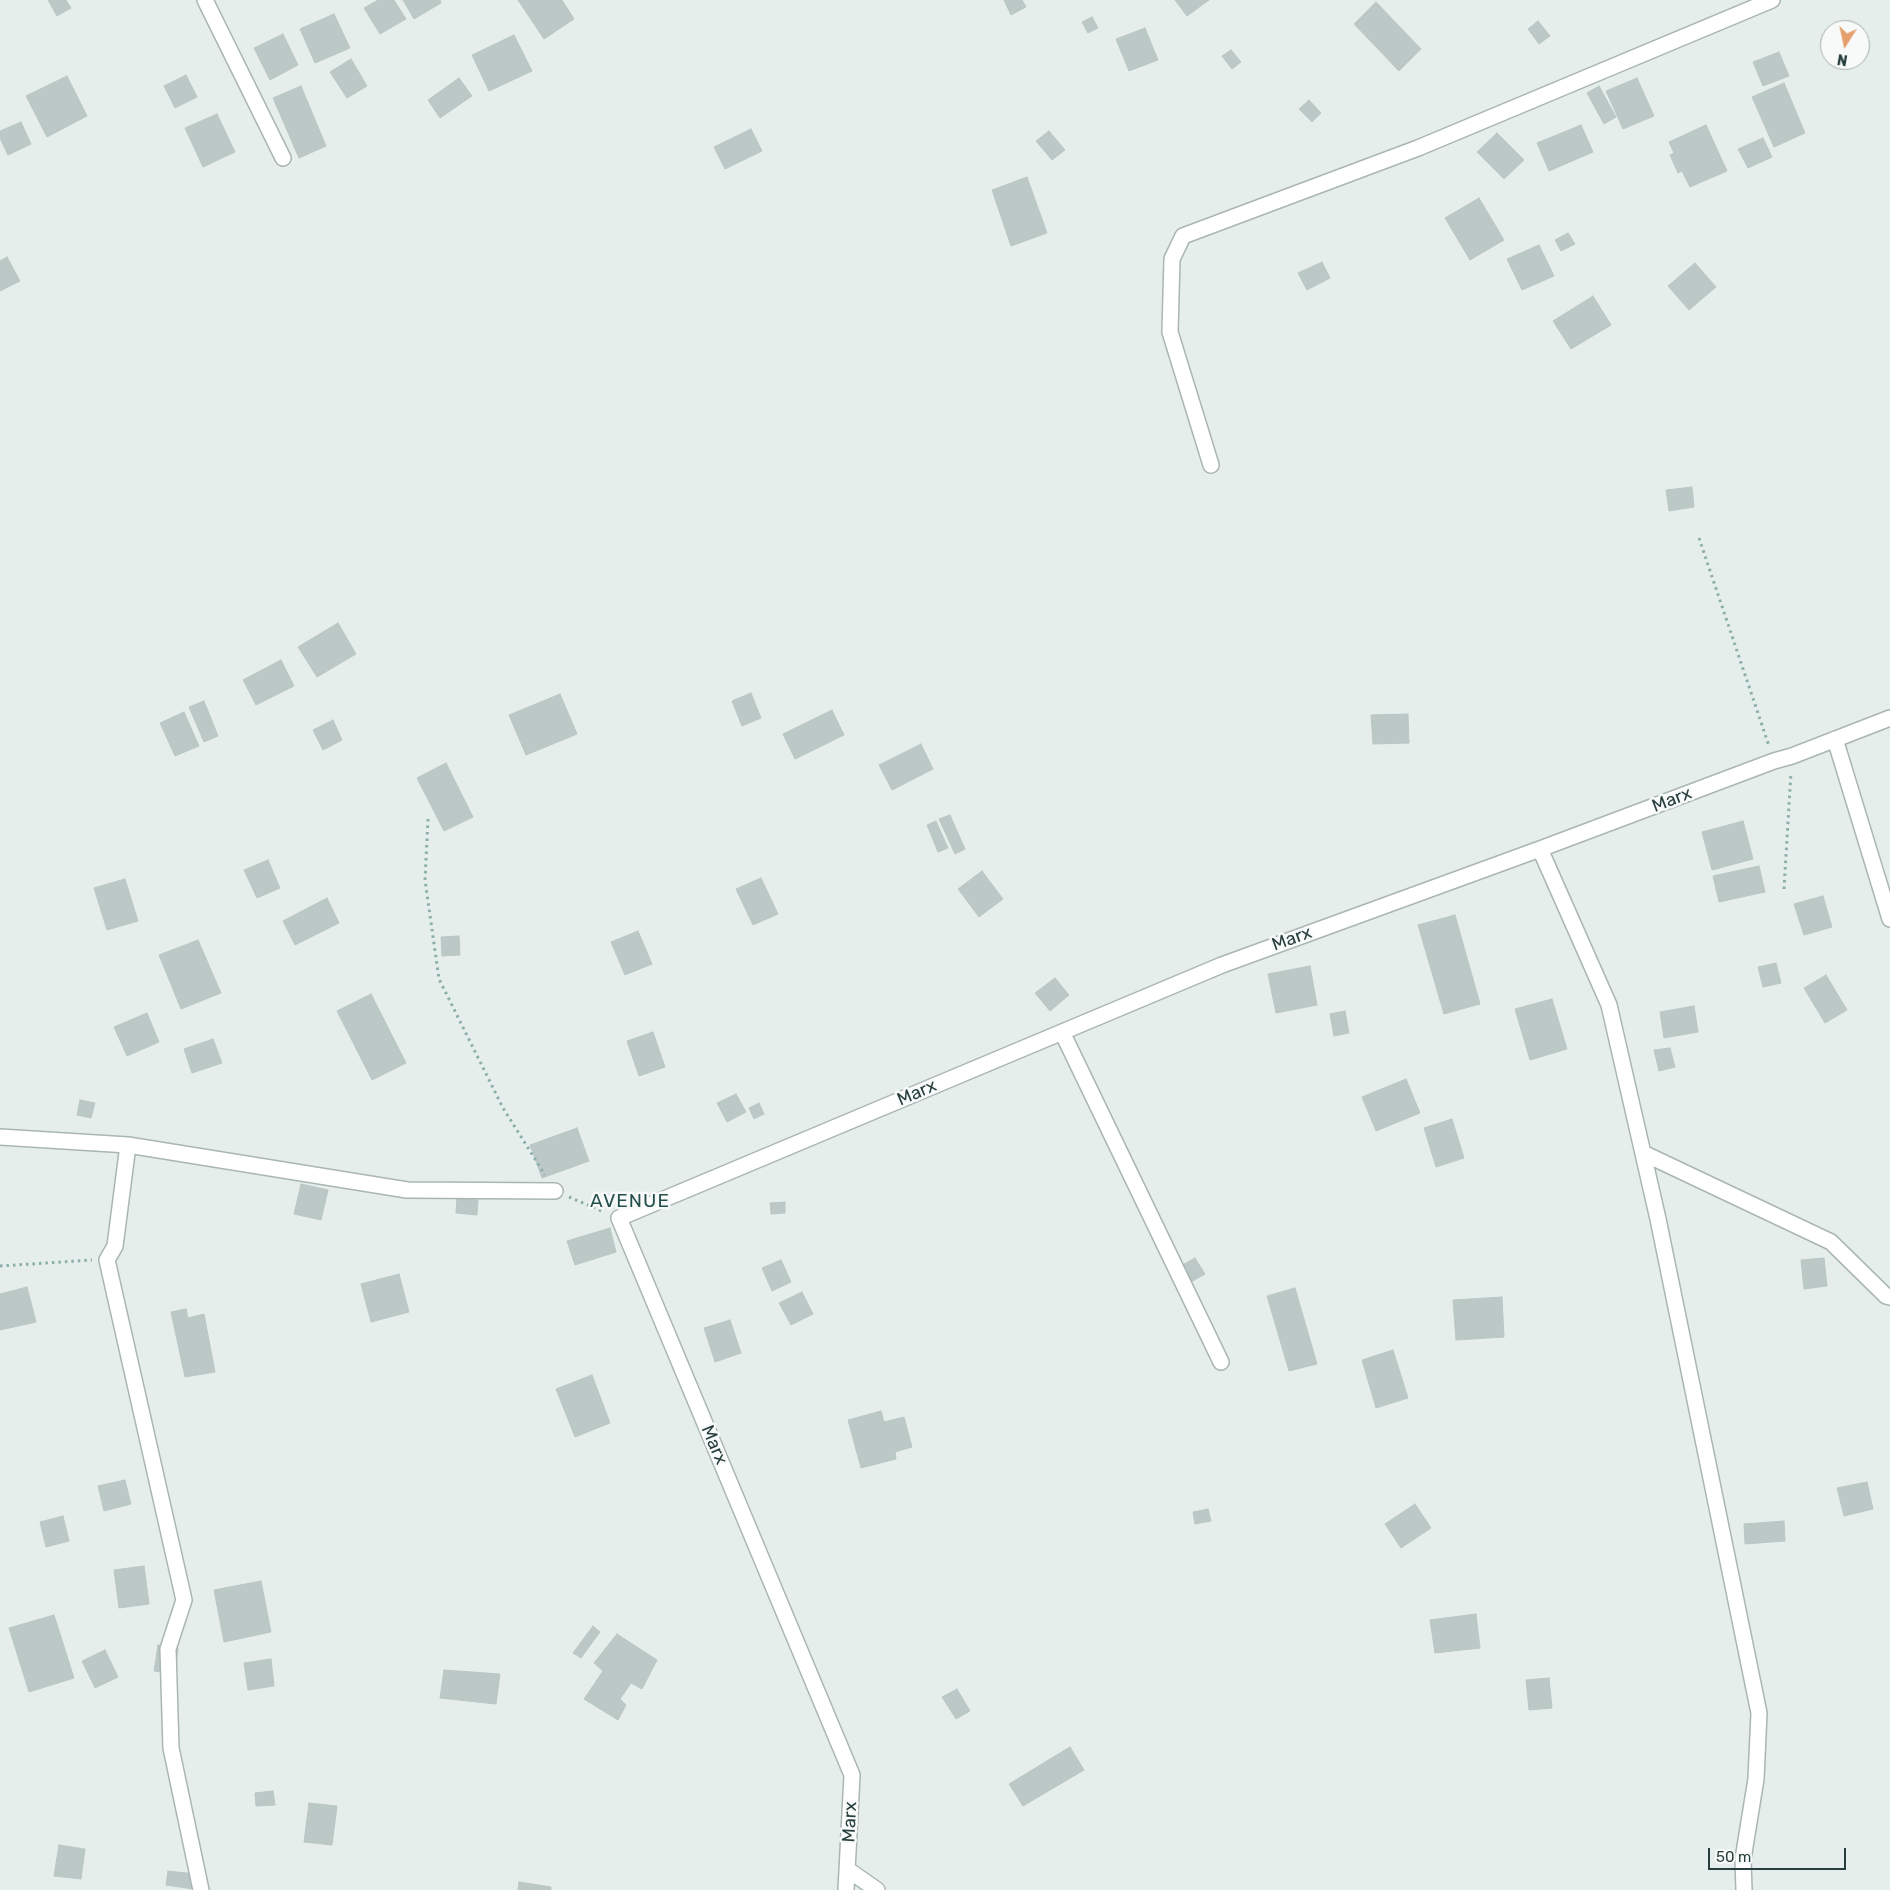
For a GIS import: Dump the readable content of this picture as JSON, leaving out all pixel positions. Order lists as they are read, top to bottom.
{
  "streets": {
    "street": ["Marx"]
  },
  "districts": ["AVENUE"],
  "scale_bar": "50 m",
  "north": "bottom"
}
